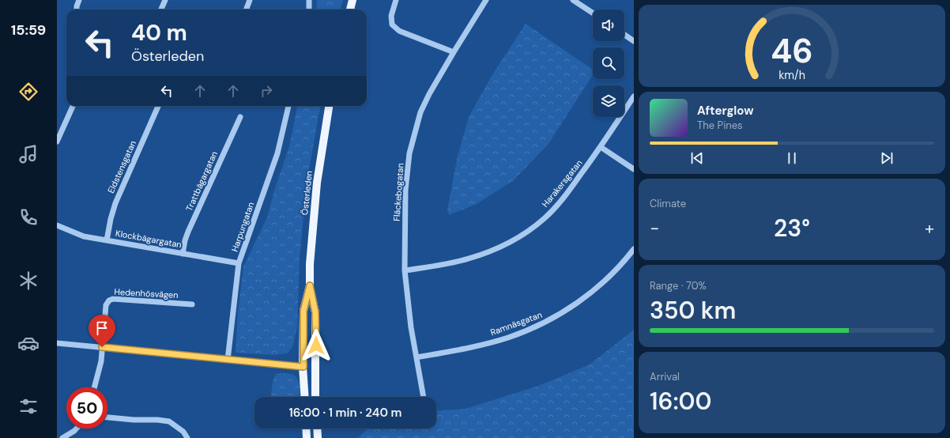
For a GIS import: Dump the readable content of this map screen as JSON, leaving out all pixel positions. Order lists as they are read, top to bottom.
{
  "streets": {
    "main road": ["Österleden"],
    "street": [
      "Eldstensgatan",
      "Trattbägargatan",
      "Harakersgatan",
      "Fläckebogatan",
      "Harpungatan",
      "Klockbägargatan",
      "Hedenhösvägen",
      "Ramnäsgatan"
    ]
  },
  "crossings": [
    ["Eldstensgatan", "Klockbägargatan"],
    ["Trattbägargatan", "Klockbägargatan"],
    ["Harakersgatan", "Fläckebogatan"],
    ["Fläckebogatan", "Ramnäsgatan"],
    ["Harpungatan", "Klockbägargatan"]
  ],
  "page": {
    "tabs": "15:59",
    "turn": ["40 m", "Österleden"],
    "song": ["Afterglow", "The Pines"],
    "tile": [
      "Climate",
      ["Range · 70%", "350 km"],
      ["Arrival", "16:00"]
    ],
    "heat": ["−", "23°", "+"],
    "limit": "50",
    "trip": "16:00 · 1 min · 240 m",
    "gauge": ["46", "km/h"]
  }
}
